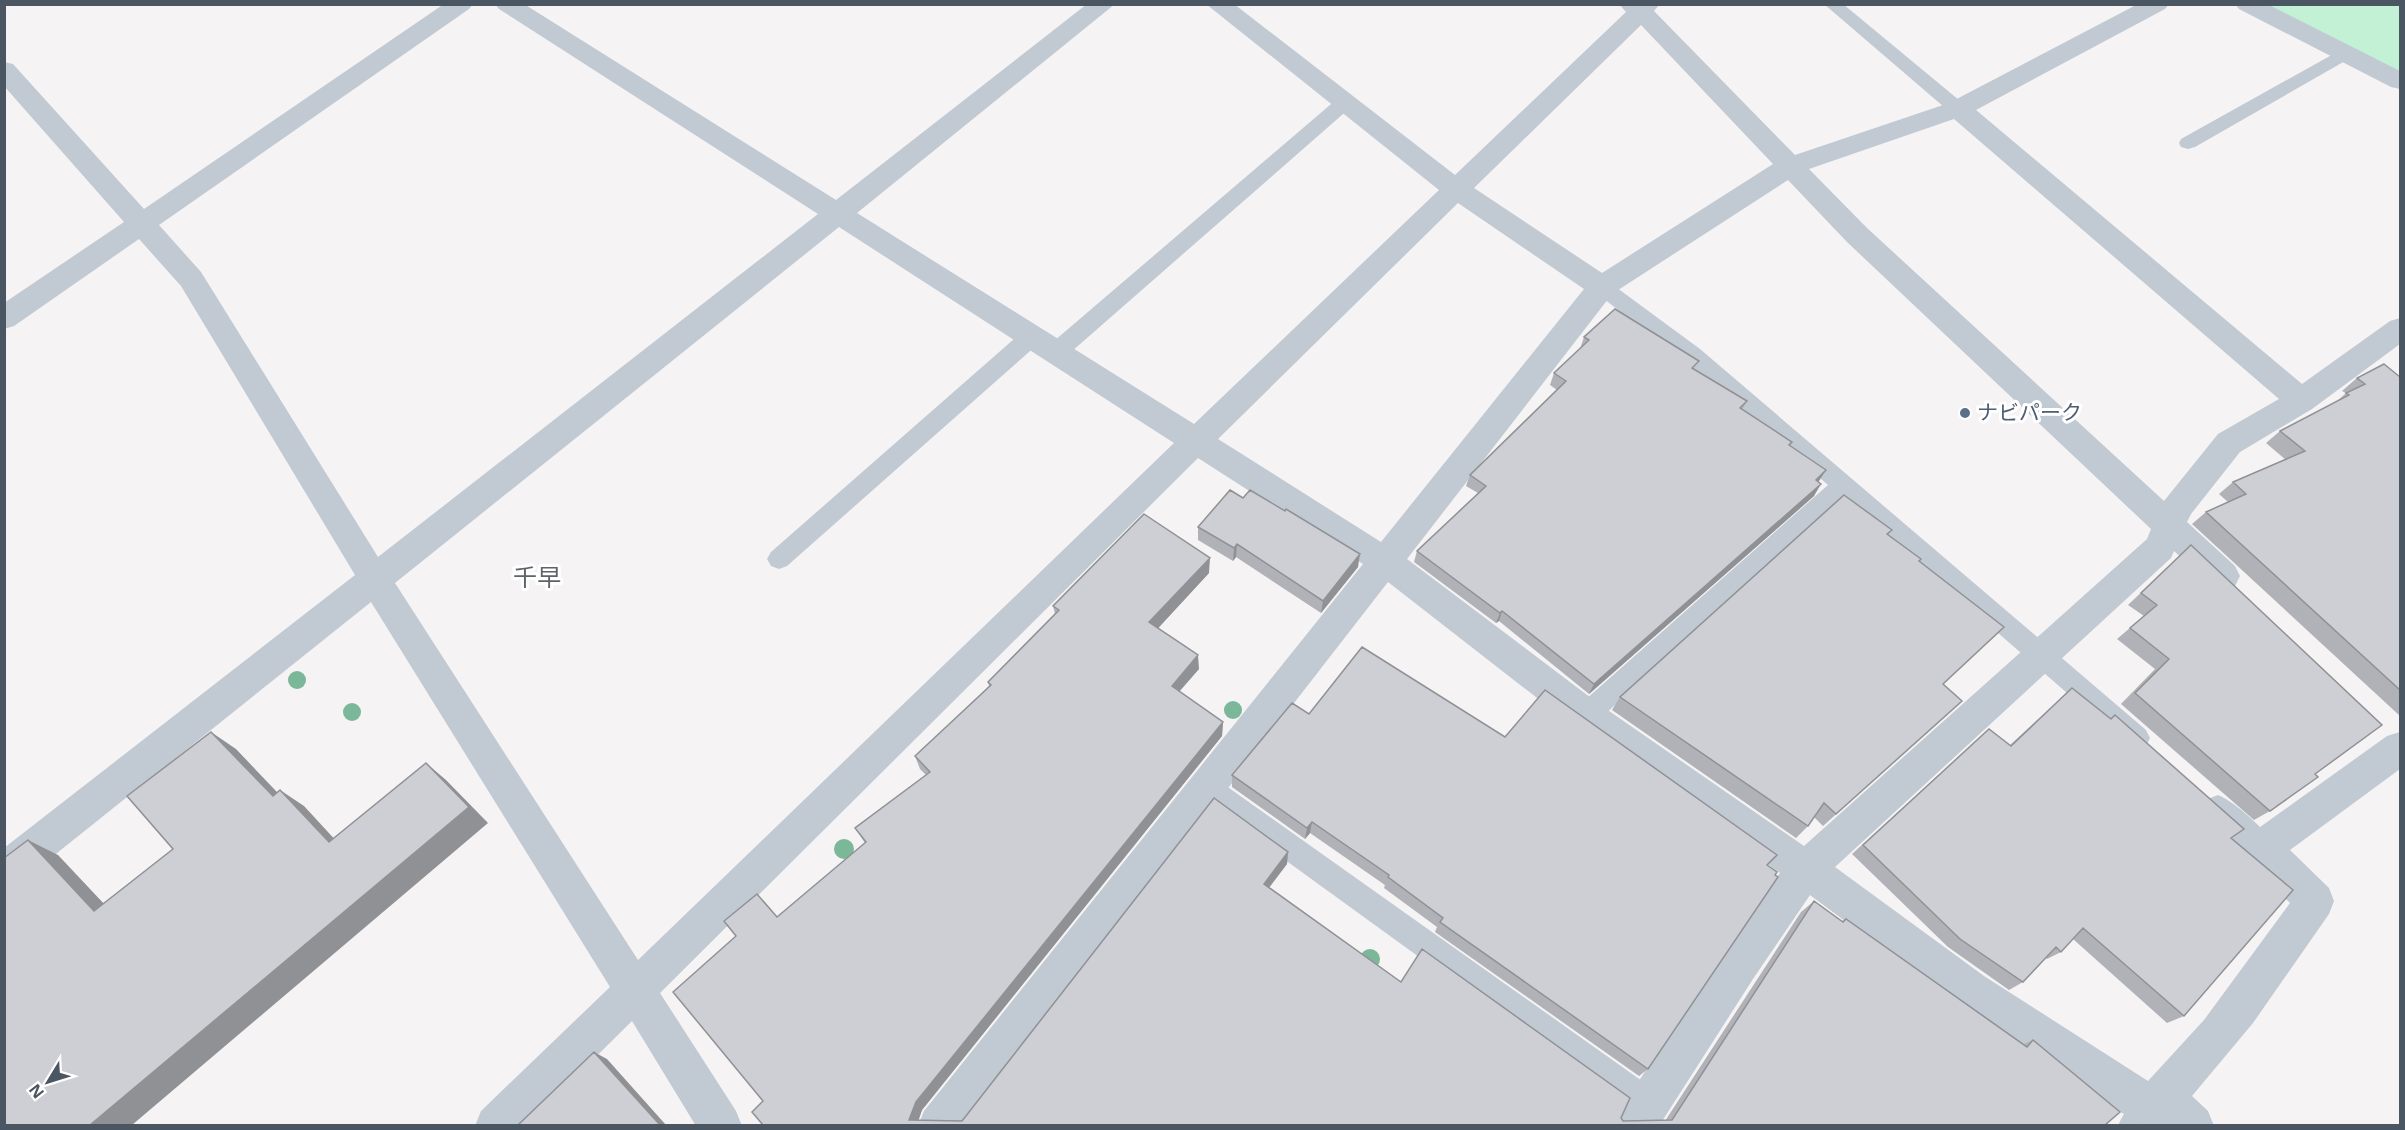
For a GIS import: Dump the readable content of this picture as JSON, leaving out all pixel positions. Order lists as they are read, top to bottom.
{
  "districts": ["千早"],
  "places": ["ナビパーク"],
  "north": "bottom left"
}
